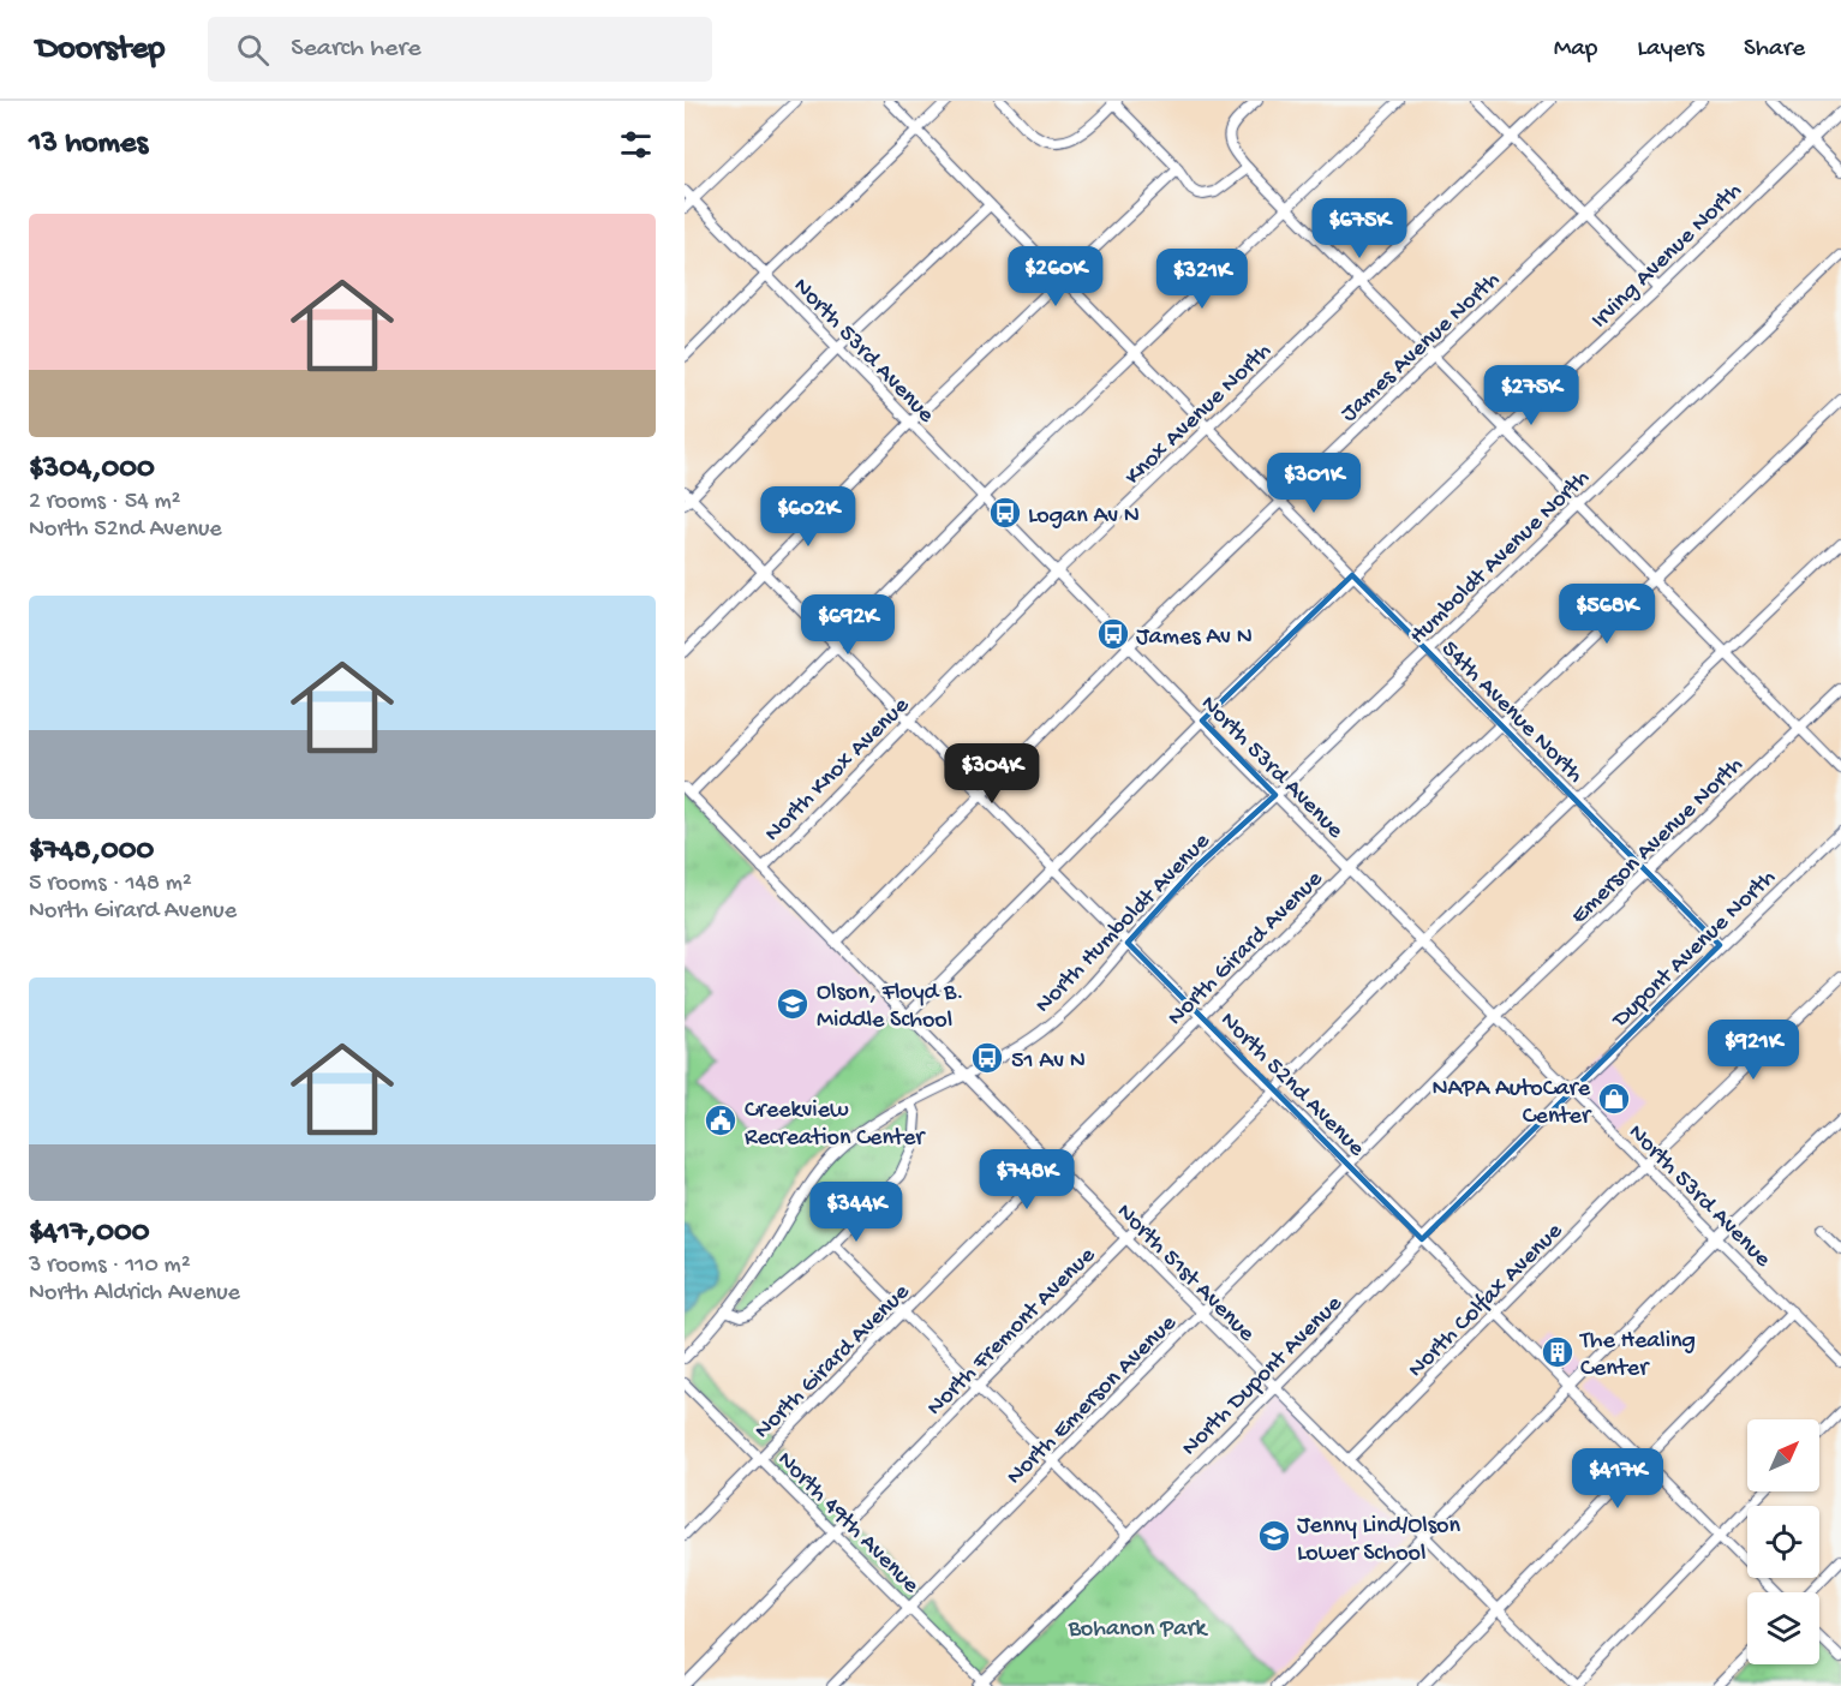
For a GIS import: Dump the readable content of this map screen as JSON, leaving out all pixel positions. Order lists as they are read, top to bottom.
{
  "streets": {
    "street": [
      "Irving Avenue North",
      "James Avenue North",
      "North 53rd Avenue",
      "Knox Avenue North",
      "Humboldt Avenue North",
      "54th Avenue North",
      "North Knox Avenue",
      "Emerson Avenue North",
      "North Humboldt Avenue",
      "North Girard Avenue",
      "Dupont Avenue North",
      "North 52nd Avenue",
      "North 51st Avenue",
      "North Colfax Avenue",
      "North Fremont Avenue",
      "North Dupont Avenue",
      "North Emerson Avenue",
      "North 49th Avenue"
    ]
  },
  "crossings": [
    ["Irving Avenue North", "North 53rd Avenue"],
    ["Irving Avenue North", "54th Avenue North"],
    ["Irving Avenue North", "North 52nd Avenue"],
    ["Irving Avenue North", "North 51st Avenue"],
    ["James Avenue North", "North 53rd Avenue"],
    ["James Avenue North", "54th Avenue North"],
    ["James Avenue North", "North 52nd Avenue"],
    ["James Avenue North", "North 51st Avenue"],
    ["North 53rd Avenue", "Knox Avenue North"],
    ["North 53rd Avenue", "Humboldt Avenue North"],
    ["North 53rd Avenue", "North Knox Avenue"],
    ["North 53rd Avenue", "Emerson Avenue North"],
    ["North 53rd Avenue", "North Humboldt Avenue"],
    ["North 53rd Avenue", "North Girard Avenue"],
    ["North 53rd Avenue", "Dupont Avenue North"],
    ["North 53rd Avenue", "North Colfax Avenue"],
    ["North 53rd Avenue", "North Fremont Avenue"],
    ["North 53rd Avenue", "North Dupont Avenue"],
    ["North 53rd Avenue", "North Emerson Avenue"],
    ["Knox Avenue North", "54th Avenue North"],
    ["Knox Avenue North", "North Knox Avenue"],
    ["Humboldt Avenue North", "54th Avenue North"],
    ["Humboldt Avenue North", "North Humboldt Avenue"],
    ["54th Avenue North", "Emerson Avenue North"],
    ["54th Avenue North", "North Girard Avenue"],
    ["54th Avenue North", "Dupont Avenue North"],
    ["54th Avenue North", "North Fremont Avenue"],
    ["North Knox Avenue", "North 52nd Avenue"],
    ["North Knox Avenue", "North 51st Avenue"],
    ["Emerson Avenue North", "North Emerson Avenue"],
    ["North Humboldt Avenue", "North 52nd Avenue"],
    ["North Humboldt Avenue", "North 51st Avenue"],
    ["North Girard Avenue", "North 52nd Avenue"],
    ["North Girard Avenue", "North 51st Avenue"],
    ["North Girard Avenue", "North 49th Avenue"],
    ["Dupont Avenue North", "North Dupont Avenue"],
    ["North 52nd Avenue", "North Colfax Avenue"],
    ["North 52nd Avenue", "North Fremont Avenue"],
    ["North 52nd Avenue", "North Dupont Avenue"],
    ["North 52nd Avenue", "North Emerson Avenue"],
    ["North 51st Avenue", "North Colfax Avenue"],
    ["North 51st Avenue", "North Fremont Avenue"],
    ["North 51st Avenue", "North Dupont Avenue"],
    ["North 51st Avenue", "North Emerson Avenue"],
    ["North Fremont Avenue", "North 49th Avenue"],
    ["North Dupont Avenue", "North 49th Avenue"],
    ["North Emerson Avenue", "North 49th Avenue"]
  ],
  "parks": ["Bohanon Park"],
  "places": {
    "bus stop": ["Logan Av N", "James Av N", "51 Av N"],
    "school or university": ["Olson, Floyd B. Middle School", "Jenny Lind/Olson Lower School"],
    "shop": ["NAPA AutoCare Center"],
    "public building": ["Creekview Recreation Center"],
    "building": ["The Healing Center"]
  },
  "north": "top right",
  "page": {
    "header": "Doorstep",
    "search": "Search here",
    "nav": ["Map", "Layers", "Share"],
    "heading": "13 homes",
    "list": [
      {
        "name": "$304,000",
        "note": "2 rooms · 54 m² · North 52nd Avenue"
      },
      {
        "name": "$748,000",
        "note": "5 rooms · 148 m² · North Girard Avenue"
      },
      {
        "name": "$417,000",
        "note": "3 rooms · 110 m² · North Aldrich Avenue"
      }
    ],
    "price": [
      "$675K",
      "$260K",
      "$321K",
      "$275K",
      "$301K",
      "$602K",
      "$568K",
      "$692K",
      "$304K",
      "$921K",
      "$748K",
      "$344K",
      "$417K"
    ]
  }
}
